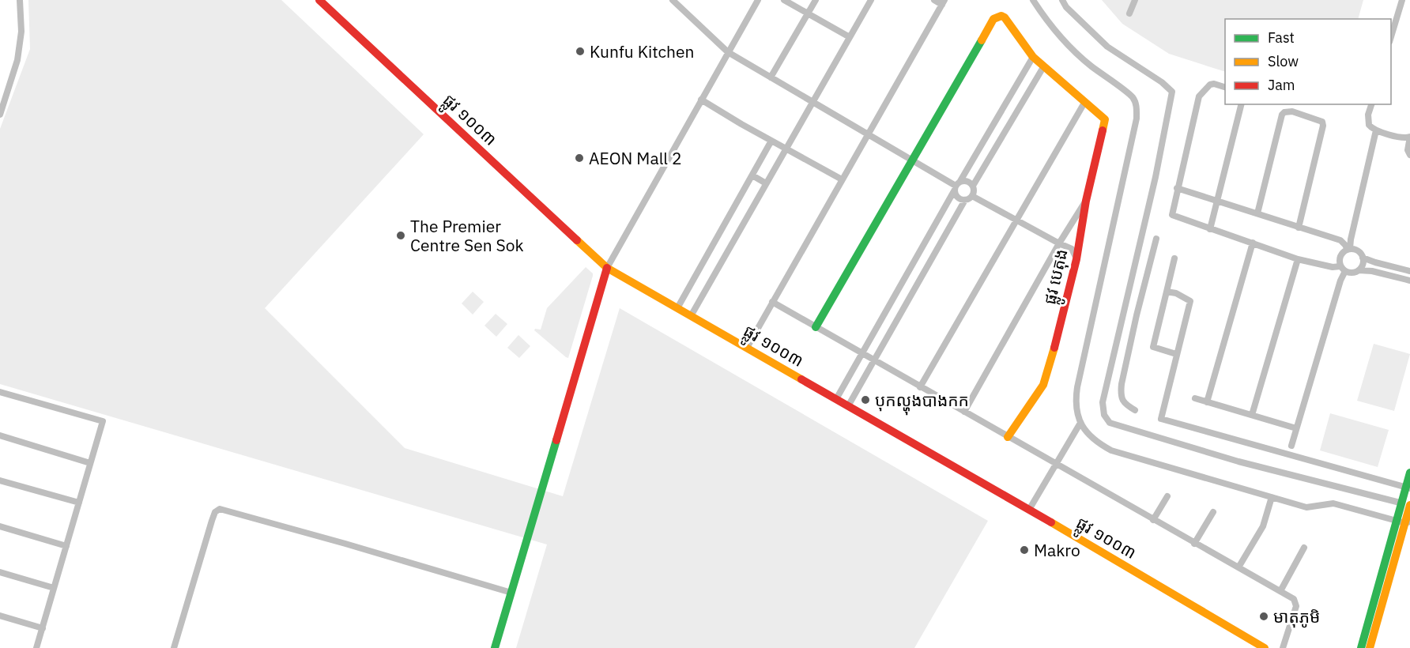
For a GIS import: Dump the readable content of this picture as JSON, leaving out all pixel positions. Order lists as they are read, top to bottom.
{
  "streets": {
    "main road": ["ផ្លូវ ១០០៣", "ផ្លូវ បេតុង"]
  },
  "places": [
    "Kunfu Kitchen",
    "AEON Mall 2",
    "The Premier Centre Sen Sok",
    "បុកល្ហុងបាងកក",
    "Makro",
    "មាតុភូមិ"
  ],
  "legend": ["Fast", "Slow", "Jam"]
}
